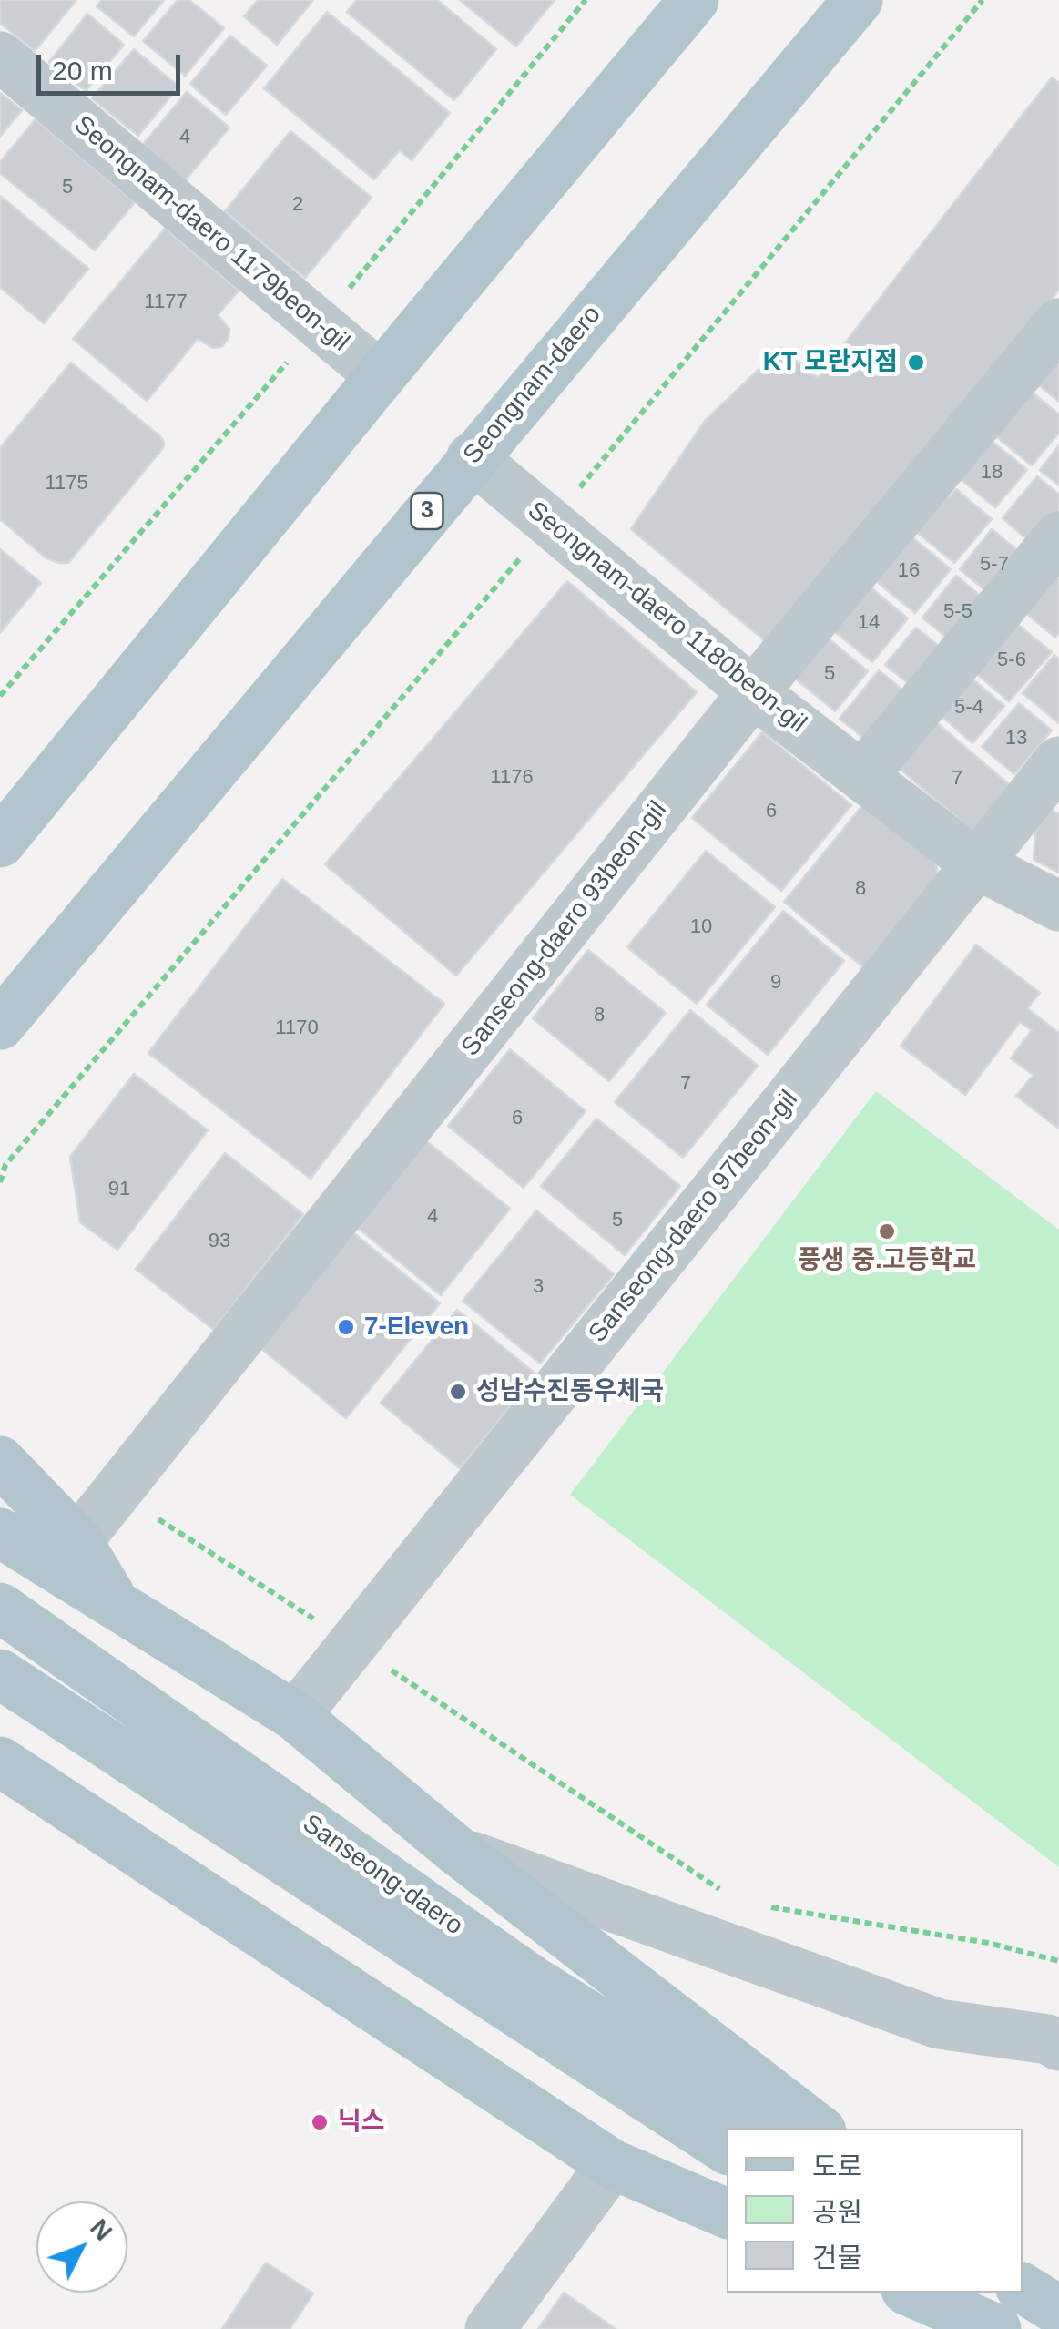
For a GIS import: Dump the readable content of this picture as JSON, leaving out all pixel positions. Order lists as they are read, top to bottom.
{
  "streets": {
    "main road": ["Seongnam-daero", "3", "Sanseong-daero"],
    "street": [
      "Seongnam-daero 1179beon-gil",
      "Seongnam-daero 1180beon-gil",
      "Sanseong-daero 93beon-gil",
      "Sanseong-daero 97beon-gil"
    ]
  },
  "crossings": [
    ["Seongnam-daero", "Seongnam-daero 1180beon-gil"],
    ["Seongnam-daero 1180beon-gil", "Sanseong-daero 93beon-gil"],
    ["Seongnam-daero 1180beon-gil", "Sanseong-daero 97beon-gil"]
  ],
  "places": [
    "KT 모란지점",
    "풍생 중.고등학교",
    "7-Eleven",
    "성남수진동우체국",
    "닉스"
  ],
  "house_numbers": [
    "4",
    "5",
    "2",
    "1177",
    "18",
    "1175",
    "5-7",
    "16",
    "5-5",
    "14",
    "5-6",
    "5",
    "5-4",
    "13",
    "1176",
    "7",
    "6",
    "8",
    "10",
    "9",
    "8",
    "1170",
    "7",
    "6",
    "91",
    "4",
    "5",
    "93",
    "3"
  ],
  "legend": ["도로", "공원", "건물"],
  "scale_bar": "20 m",
  "north": "top right"
}
